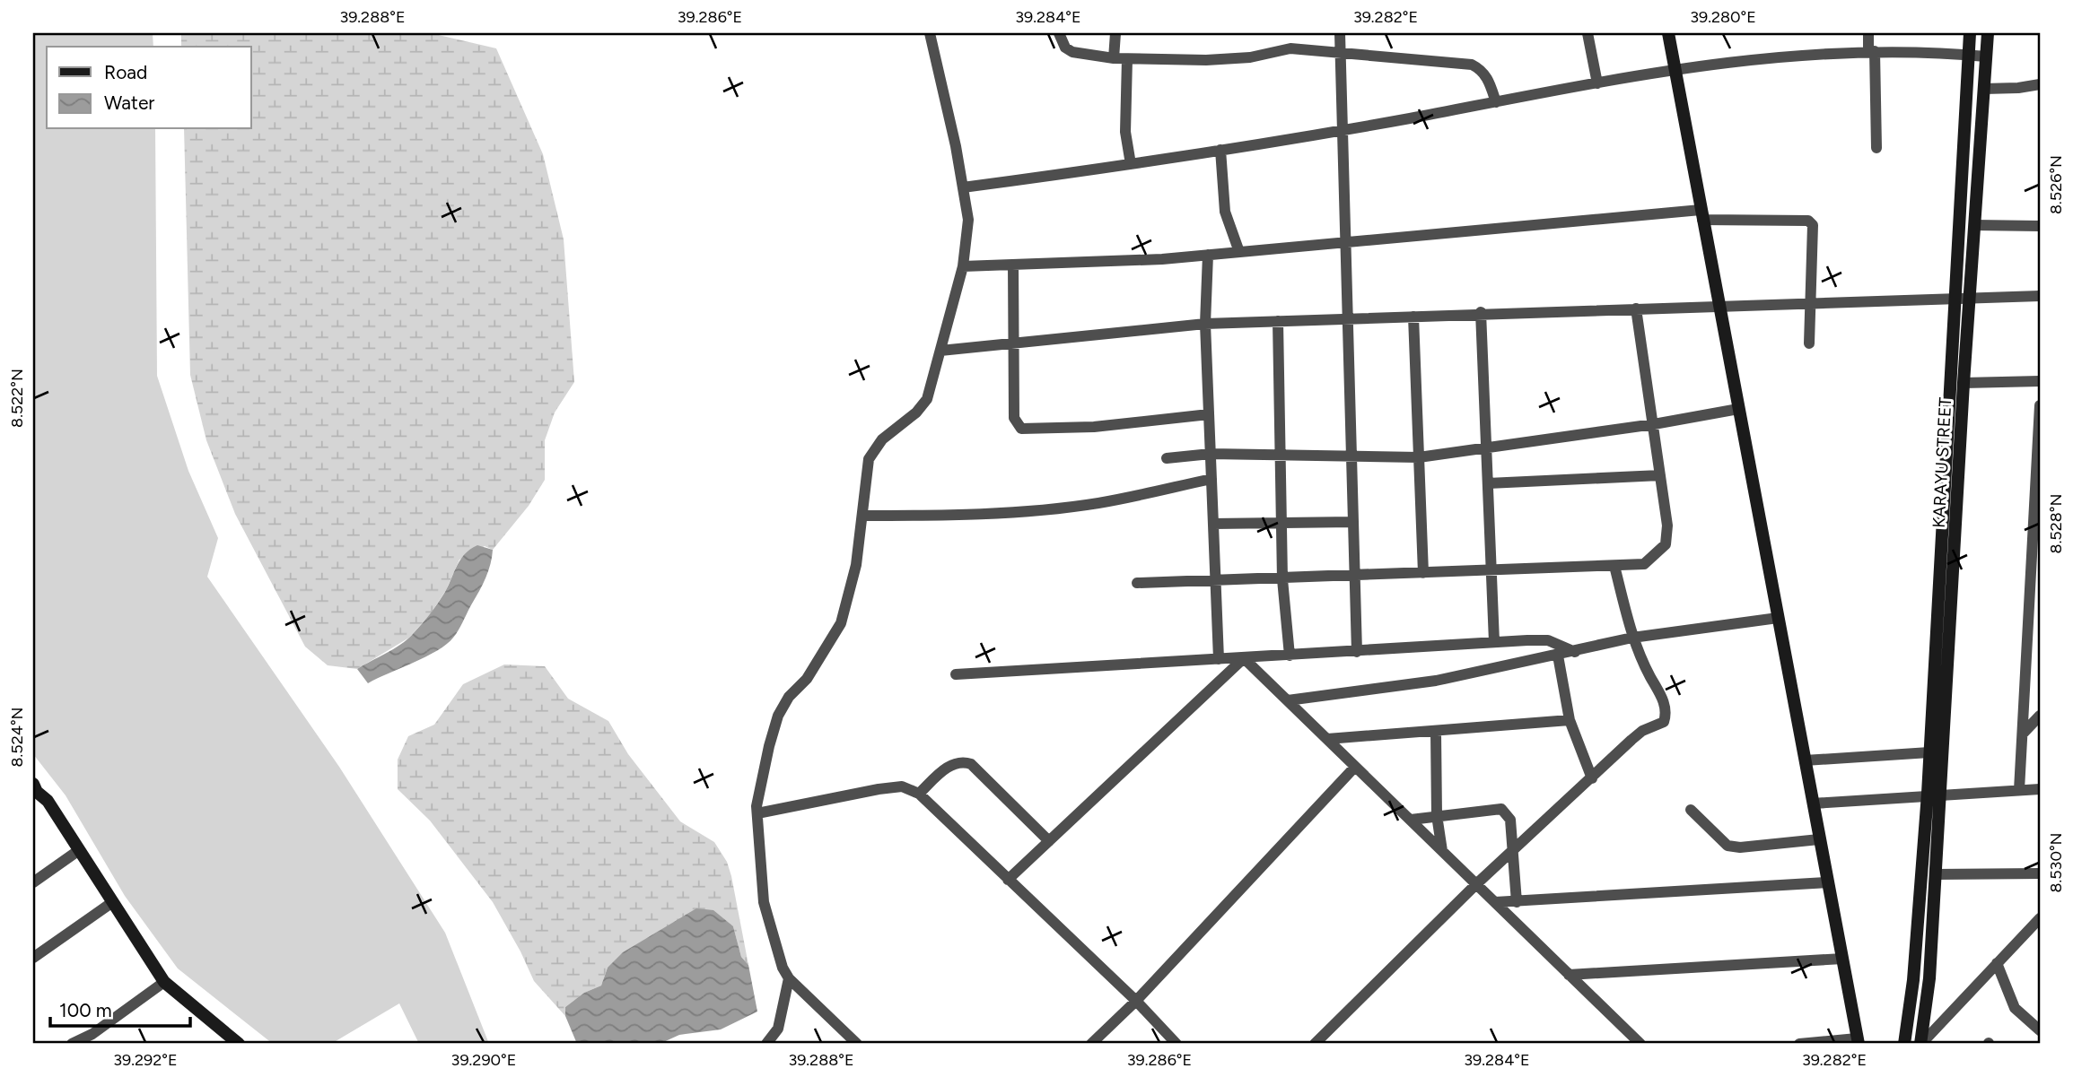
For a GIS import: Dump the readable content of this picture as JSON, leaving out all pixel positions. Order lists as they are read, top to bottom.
{
  "streets": {
    "main road": ["KARAYU STREET"]
  },
  "legend": ["Road", "Water"],
  "scale_bar": "100 m",
  "coordinates": [
    "39.288°E",
    "39.286°E",
    "39.284°E",
    "39.282°E",
    "39.280°E",
    "8.526°N",
    "8.522°N",
    "8.528°N",
    "8.524°N",
    "8.530°N",
    "39.292°E",
    "39.290°E"
  ]
}
